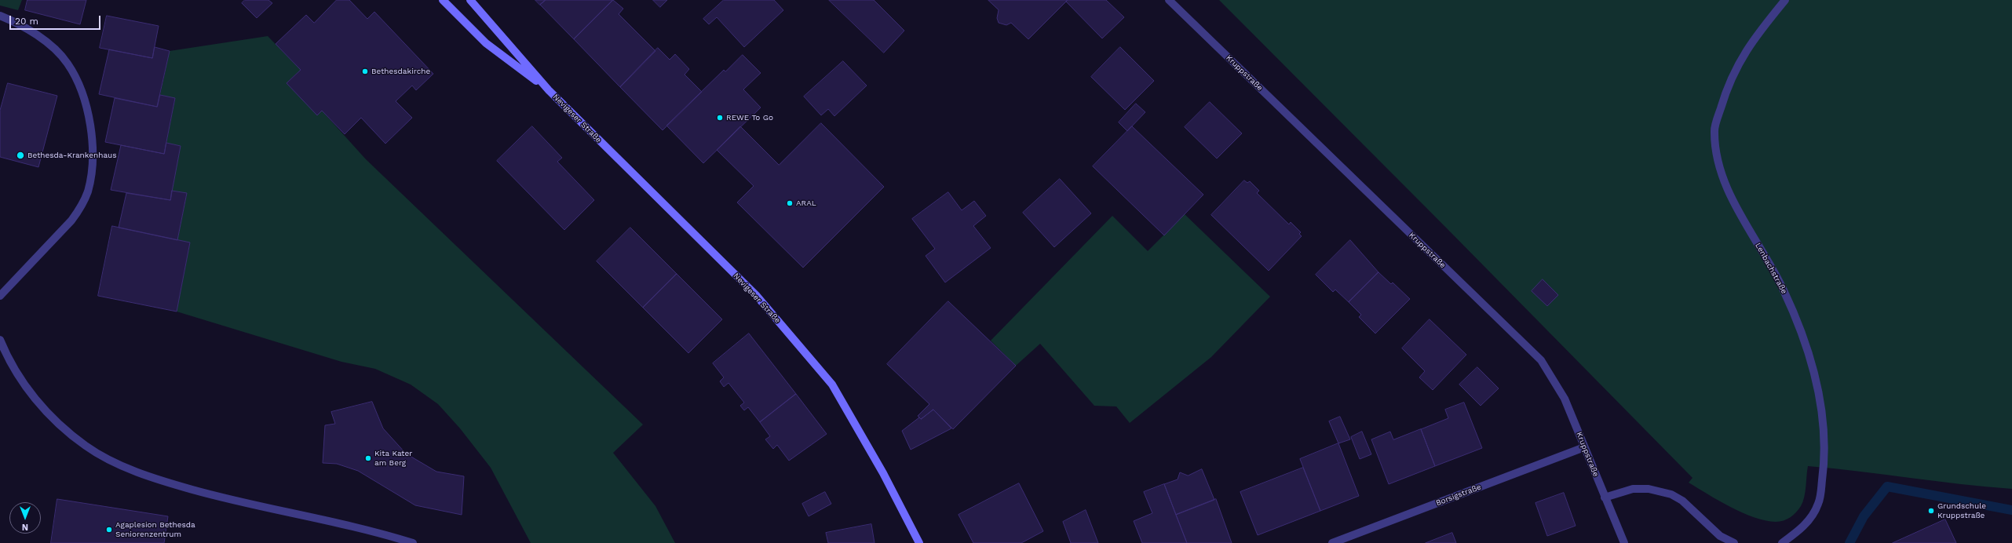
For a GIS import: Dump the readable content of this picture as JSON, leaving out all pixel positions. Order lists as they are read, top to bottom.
{
  "streets": {
    "main road": ["Nevigeser Straße"],
    "street": ["Kruppstraße", "Lenbachstraße", "Borsigstraße"]
  },
  "crossings": [
    ["Kruppstraße", "Borsigstraße"]
  ],
  "places": [
    "Bethesdakirche",
    "REWE To Go",
    "Bethesda-Krankenhaus",
    "ARAL",
    "Kita Kater am Berg",
    "Grundschule Kruppstraße",
    "Agaplesion Bethesda Seniorenzentrum"
  ],
  "scale_bar": "20 m",
  "north": "bottom"
}
